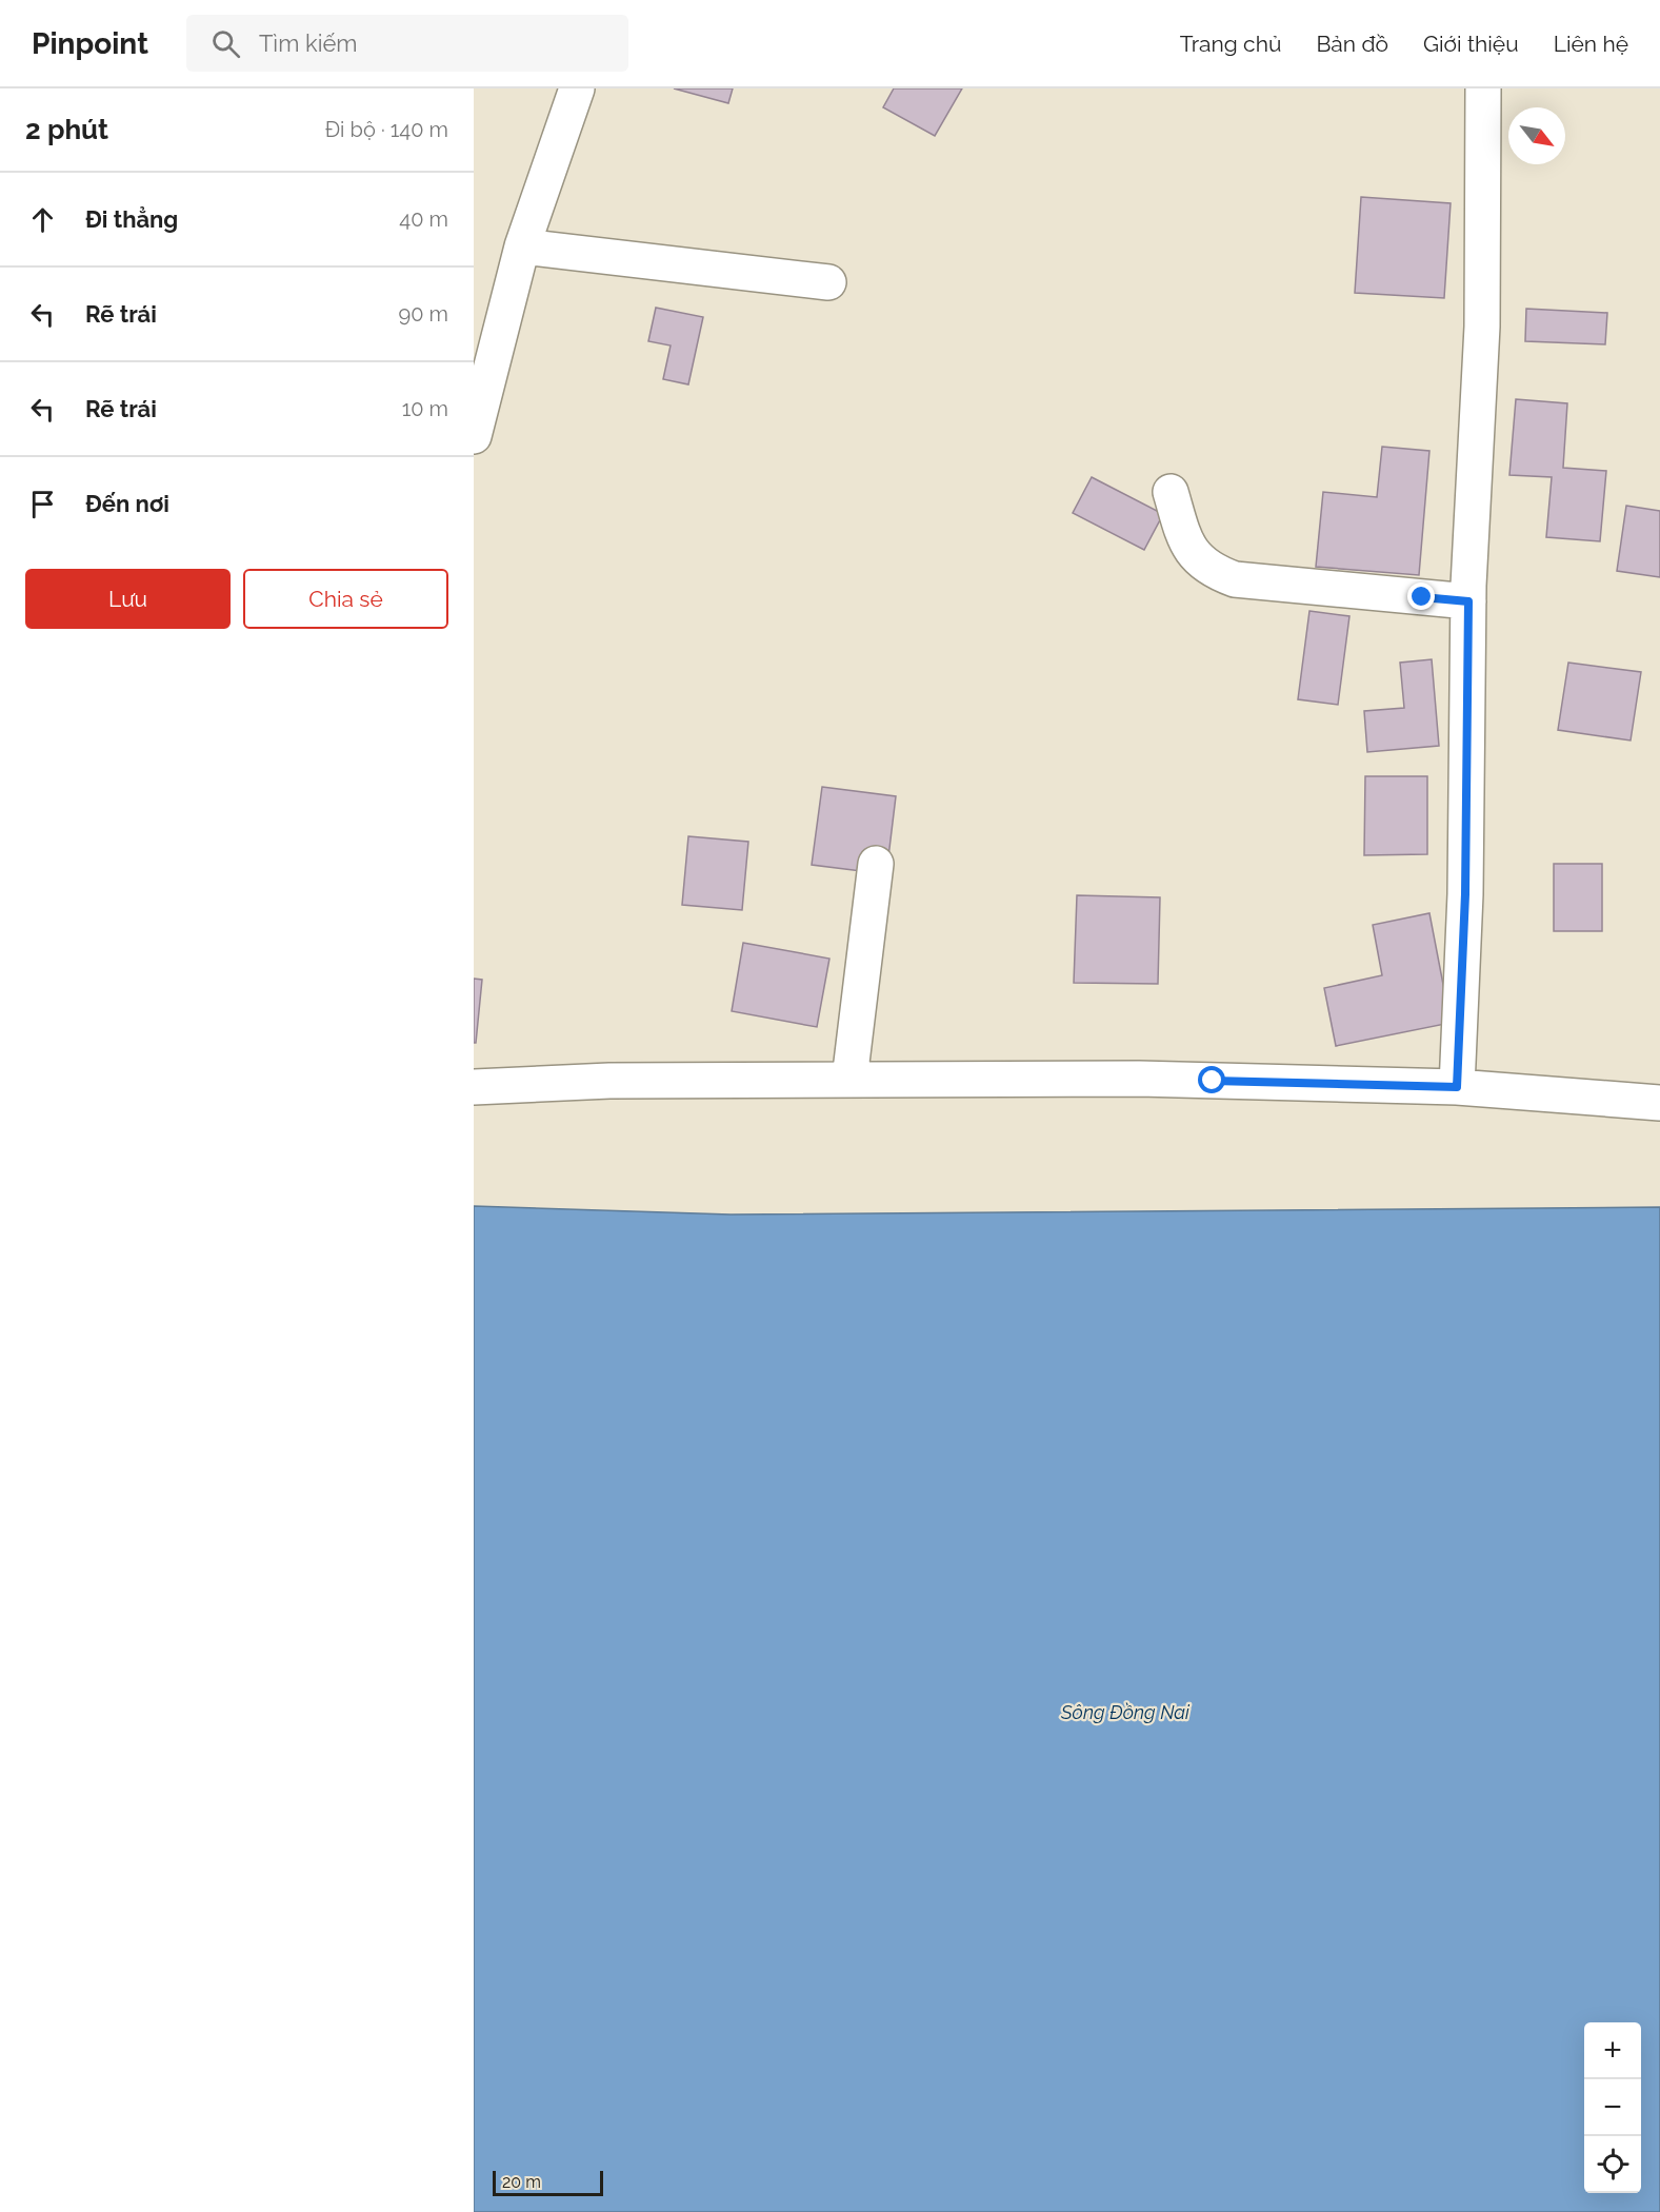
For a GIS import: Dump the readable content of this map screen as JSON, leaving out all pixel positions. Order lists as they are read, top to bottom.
{
  "water": ["Sông Đồng Nai"],
  "scale_bar": "20 m",
  "north": "bottom right",
  "page": {
    "header": "Pinpoint",
    "search": "Tìm kiếm",
    "nav": [
      "Trang chủ",
      "Bản đồ",
      "Giới thiệu",
      "Liên hệ"
    ],
    "heading": ["2 phút", "Đi bộ · 140 m"],
    "list": [
      ["Đi thẳng", "40 m"],
      ["Rẽ trái", "90 m"],
      ["Rẽ trái", "10 m"],
      "Đến nơi"
    ],
    "buttons": ["Lưu", "Chia sẻ"],
    "map_buttons": ["+", "−"],
    "scale": "20 m"
  }
}
